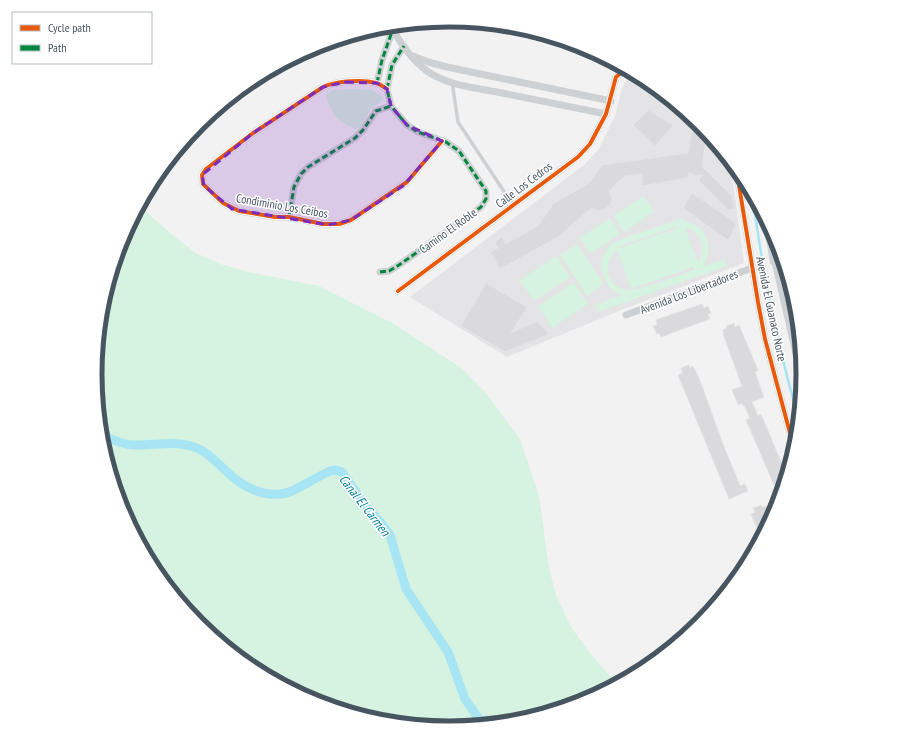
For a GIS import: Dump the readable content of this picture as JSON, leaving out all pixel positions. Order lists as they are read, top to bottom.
{
  "streets": {
    "street": [
      "Calle Los Cedros",
      "Condiminio Los Ceibos",
      "Camino El Roble",
      "Avenida Los Libertadores",
      "Avenida El Guanaco Norte"
    ]
  },
  "crossings": [
    ["Condiminio Los Ceibos", "Camino El Roble"],
    ["Avenida Los Libertadores", "Avenida El Guanaco Norte"]
  ],
  "water": ["Canal El Carmen"],
  "legend": ["Cycle path", "Path"]
}
